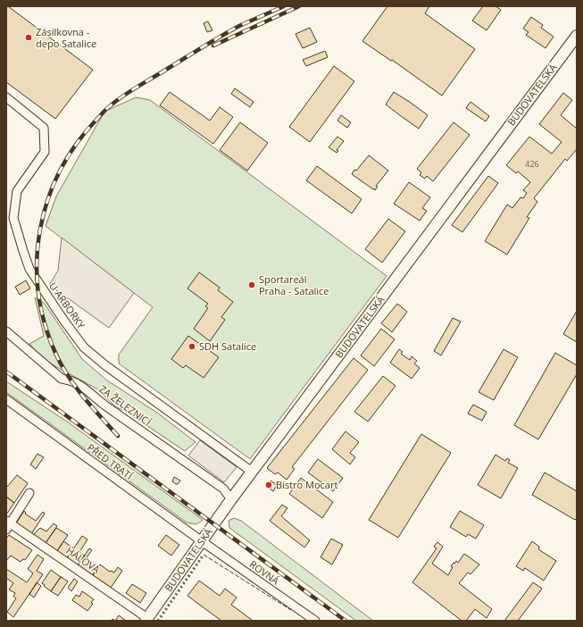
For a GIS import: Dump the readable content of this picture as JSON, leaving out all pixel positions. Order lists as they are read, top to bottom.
{
  "streets": {
    "street": [
      "BUDOVATELSKÁ",
      "U ARBORKY",
      "ZA ŽELEZNICÍ",
      "PŘED TRATÍ",
      "HÁLOVA",
      "ROVNÁ"
    ]
  },
  "crossings": [
    ["BUDOVATELSKÁ", "U ARBORKY"],
    ["BUDOVATELSKÁ", "ZA ŽELEZNICÍ"],
    ["BUDOVATELSKÁ", "PŘED TRATÍ"],
    ["BUDOVATELSKÁ", "HÁLOVA"],
    ["BUDOVATELSKÁ", "ROVNÁ"],
    ["PŘED TRATÍ", "ROVNÁ"]
  ],
  "places": [
    "Zásilkovna - depo Satalice",
    "Sportareál Praha - Satalice",
    "SDH Satalice",
    "Bistro Mocart"
  ],
  "house_numbers": ["426"]
}
